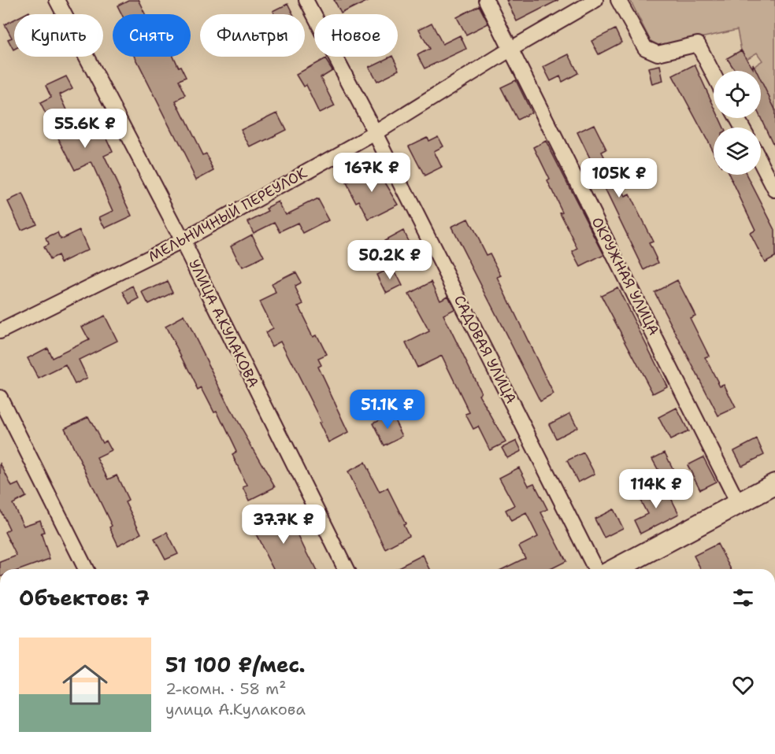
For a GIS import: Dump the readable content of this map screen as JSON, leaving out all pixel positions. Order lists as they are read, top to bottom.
{
  "streets": {
    "street": [
      "МЕЛЬНИЧНЫЙ ПЕРЕУЛОК",
      "ОКРУЖНАЯ УЛИЦА",
      "УЛИЦА А.КУЛАКОВА",
      "САДОВАЯ УЛИЦА"
    ]
  },
  "crossings": [
    ["МЕЛЬНИЧНЫЙ ПЕРЕУЛОК", "ОКРУЖНАЯ УЛИЦА"],
    ["МЕЛЬНИЧНЫЙ ПЕРЕУЛОК", "УЛИЦА А.КУЛАКОВА"],
    ["МЕЛЬНИЧНЫЙ ПЕРЕУЛОК", "САДОВАЯ УЛИЦА"]
  ],
  "page": {
    "chip": [
      "Купить",
      "Снять",
      "Фильтры",
      "Новое"
    ],
    "price": [
      "55.6K ₽",
      "167K ₽",
      "105K ₽",
      "50.2K ₽",
      "51.1K ₽",
      "114K ₽",
      "37.7K ₽"
    ],
    "heading": "Объектов: 7",
    "list": [
      {
        "name": "51 100 ₽/мес.",
        "note": "2-комн. · 58 m² · улица А.Кулакова"
      }
    ]
  }
}
